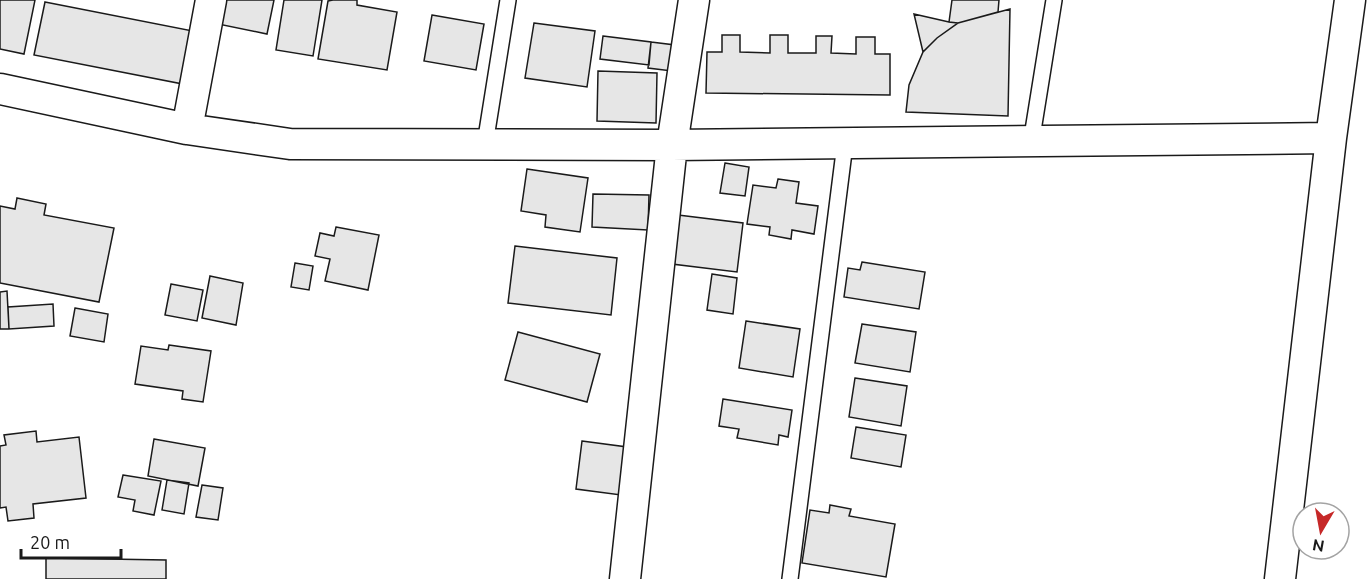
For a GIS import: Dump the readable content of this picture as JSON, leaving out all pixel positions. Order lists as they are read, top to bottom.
{
  "scale_bar": "20 m",
  "north": "bottom"
}
